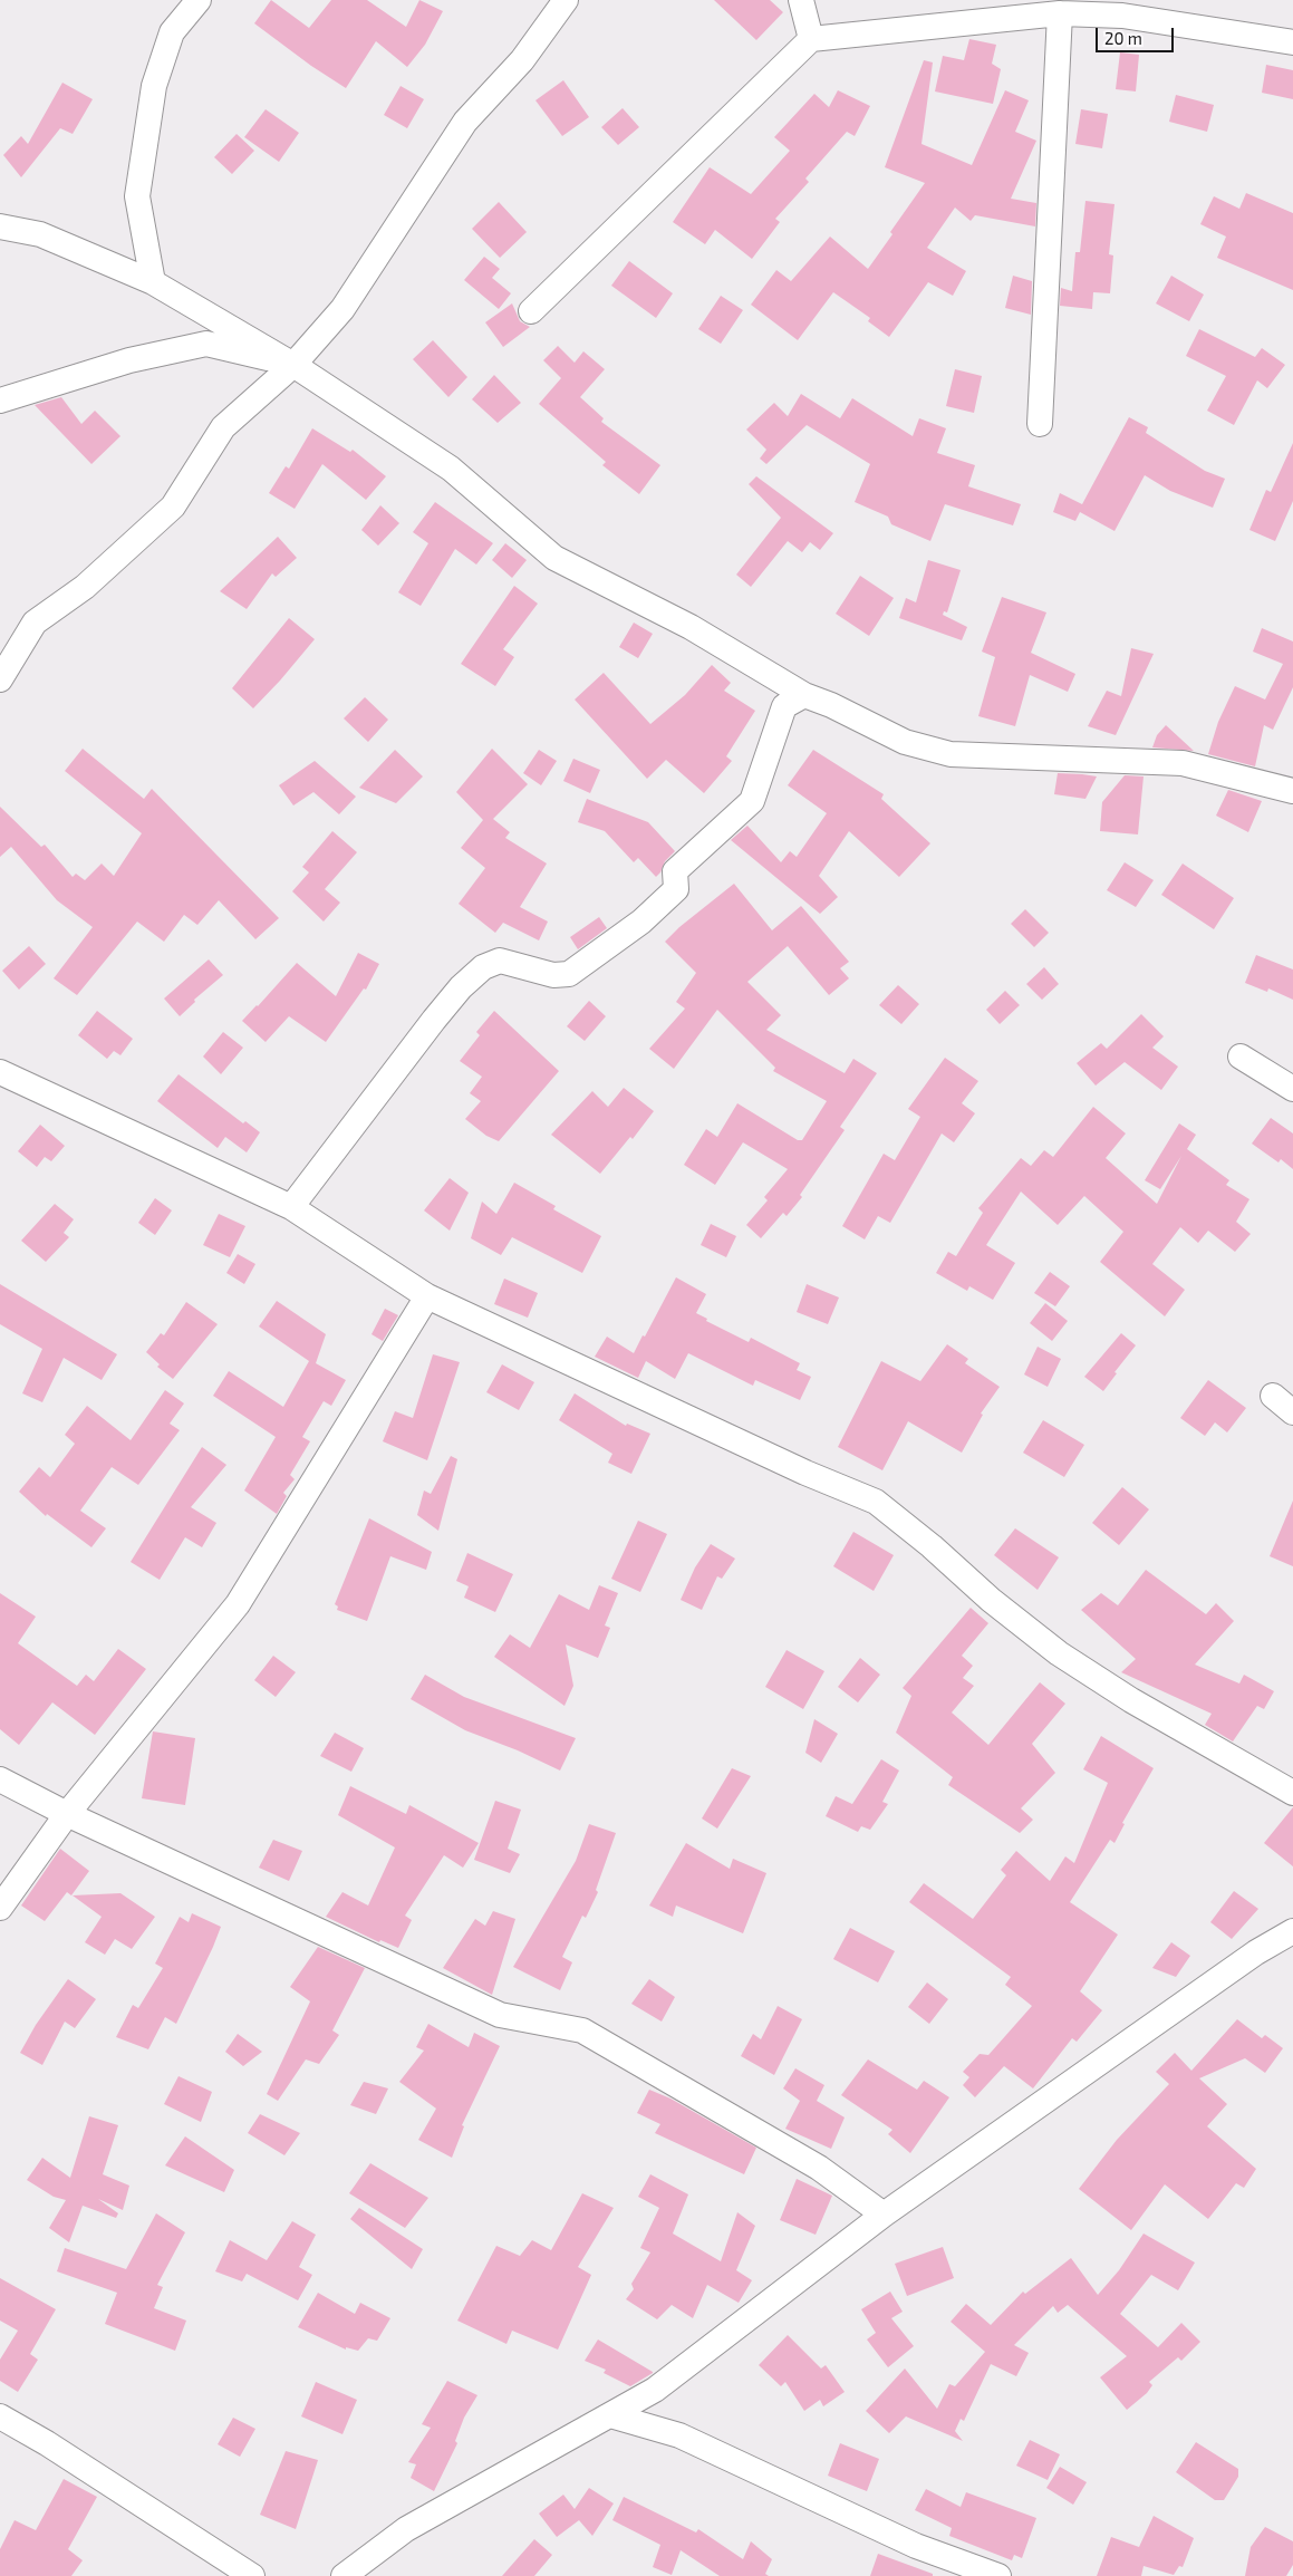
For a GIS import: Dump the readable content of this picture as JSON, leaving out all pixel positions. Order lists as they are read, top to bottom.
{
  "scale_bar": "20 m"
}
